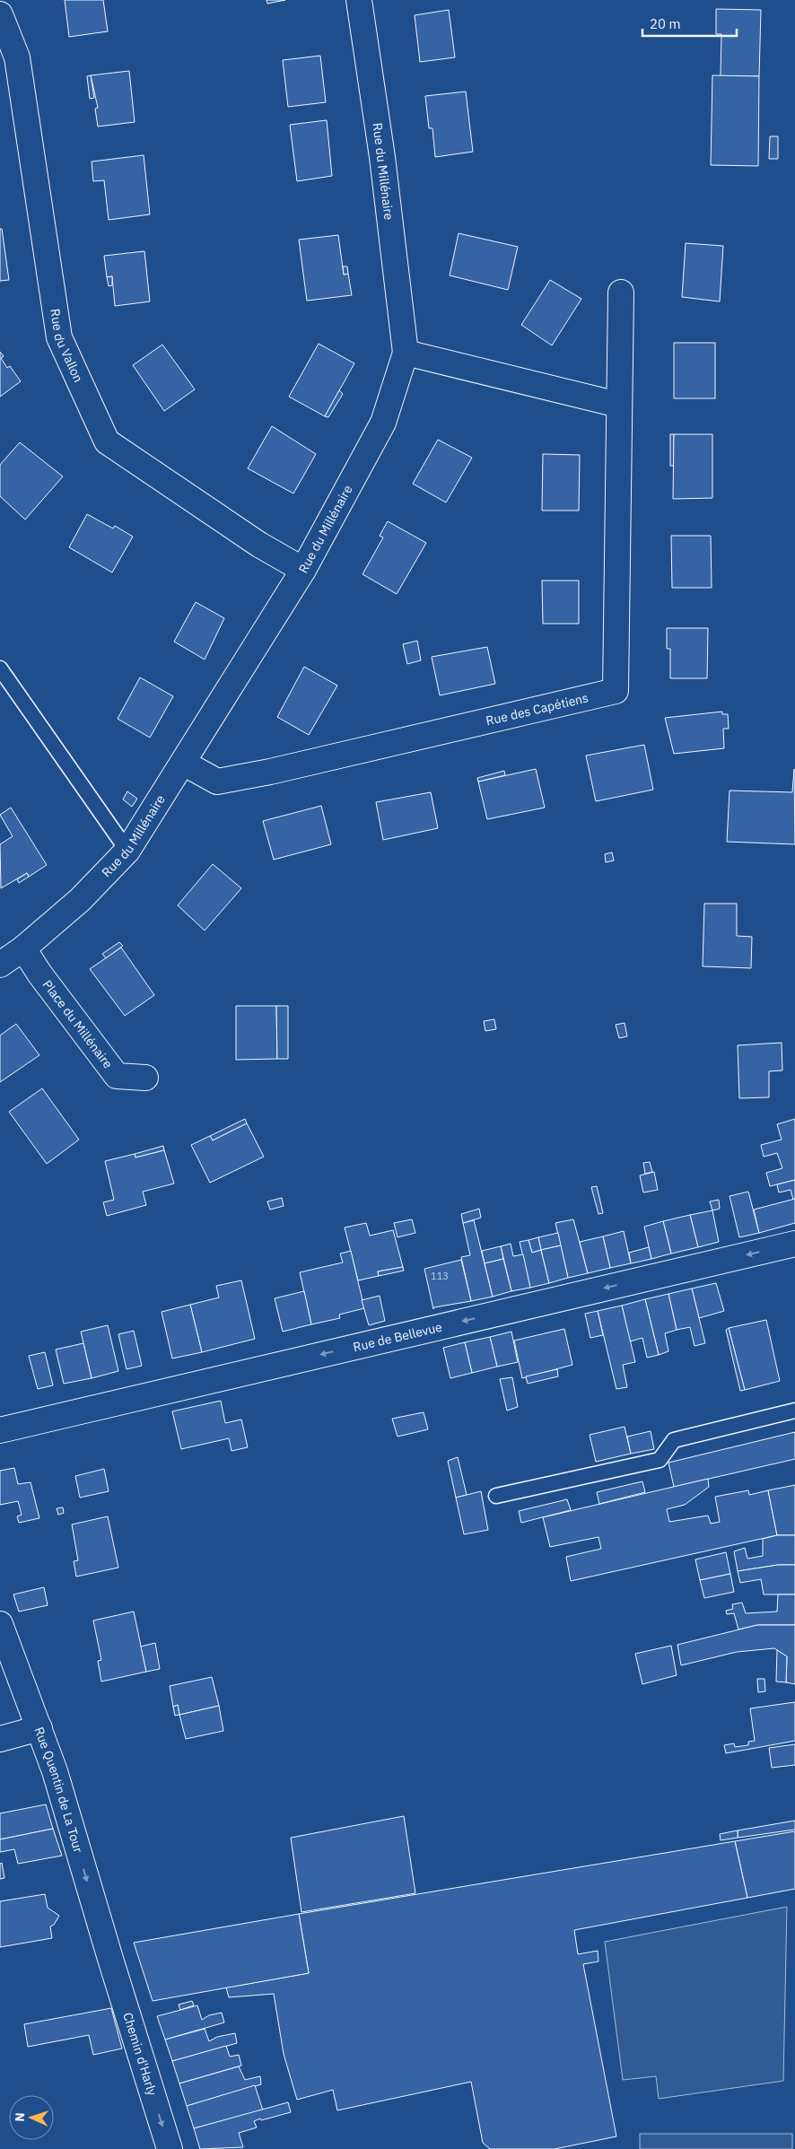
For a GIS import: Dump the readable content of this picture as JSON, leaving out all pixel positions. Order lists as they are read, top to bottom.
{
  "streets": {
    "street": [
      "Rue du Millénaire",
      "Rue du Vallon",
      "Rue des Capétiens",
      "Place du Millénaire",
      "Rue de Bellevue",
      "Rue Quentin de La Tour",
      "Chemin d'Harly"
    ]
  },
  "crossings": [
    ["Rue du Millénaire", "Rue du Vallon"],
    ["Rue du Millénaire", "Rue des Capétiens"],
    ["Rue du Millénaire", "Place du Millénaire"],
    ["Rue Quentin de La Tour", "Chemin d'Harly"]
  ],
  "one_way": ["Rue de Bellevue", "Rue Quentin de La Tour", "Chemin d'Harly"],
  "house_numbers": ["113"],
  "scale_bar": "20 m",
  "north": "left"
}
